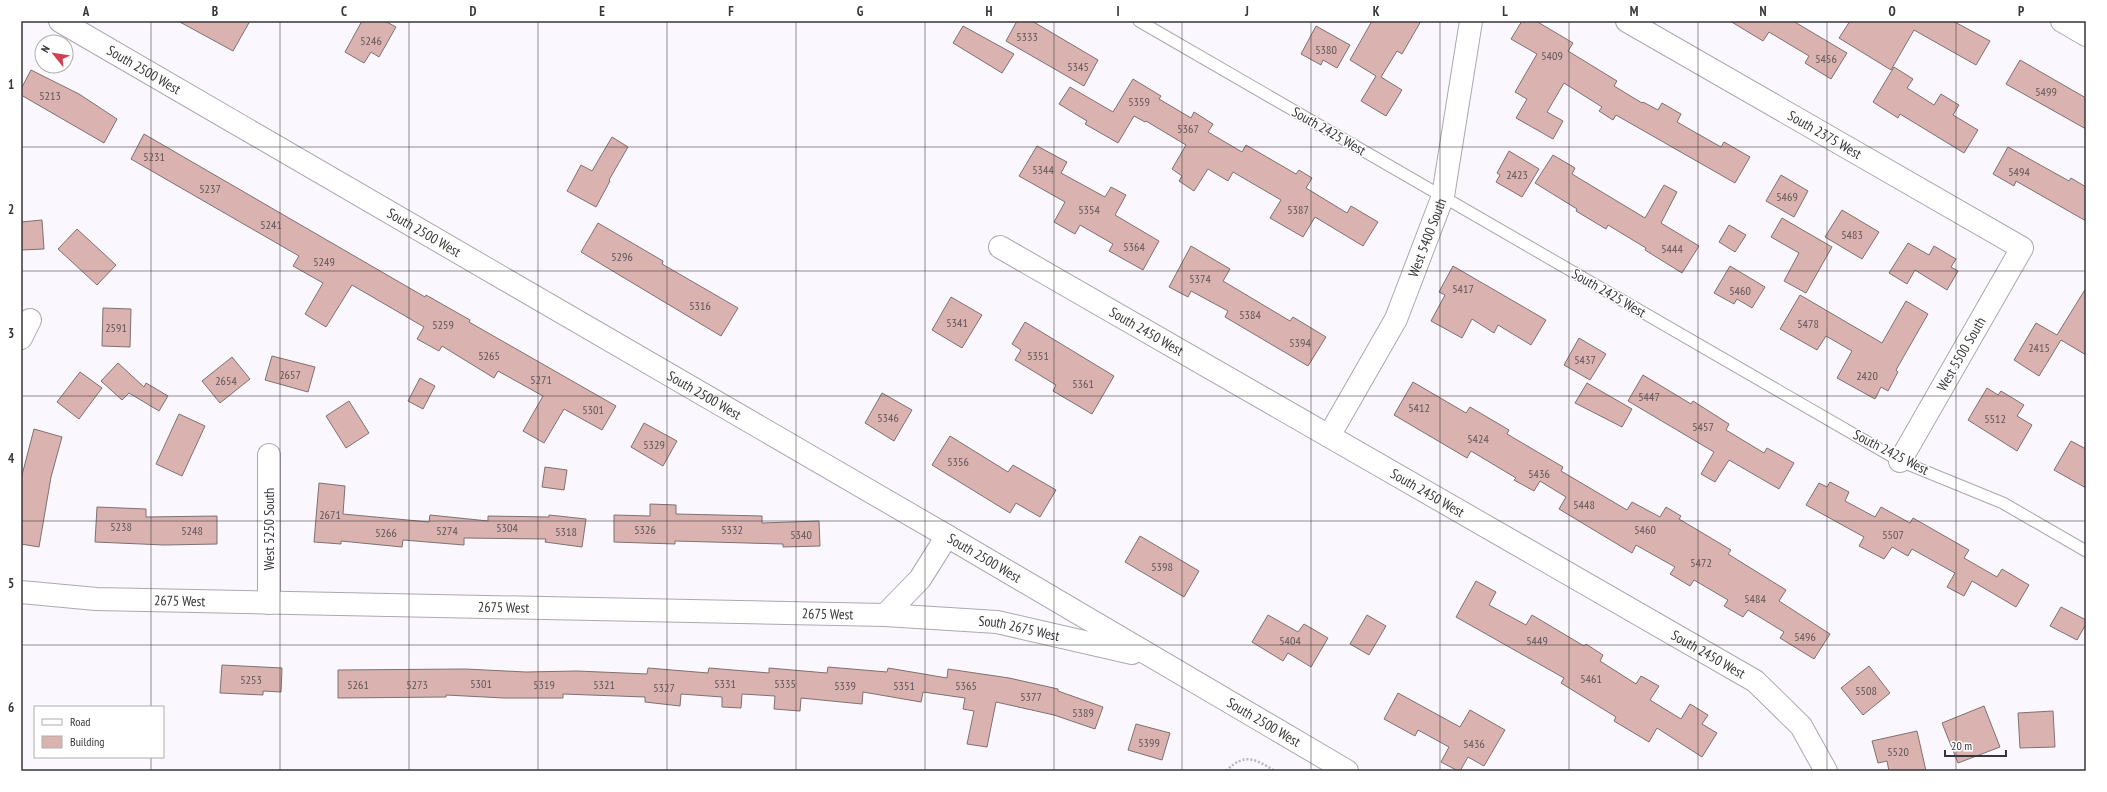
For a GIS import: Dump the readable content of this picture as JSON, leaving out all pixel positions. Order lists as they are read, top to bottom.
{
  "streets": {
    "street": [
      "South 2500 West",
      "South 2375 West",
      "West 5400 South",
      "South 2450 West",
      "West 5500 South",
      "West 5250 South",
      "2675 West",
      "South 2675 West"
    ],
    "lane": ["South 2425 West"]
  },
  "crossings": [
    ["South 2500 West", "South 2675 West"],
    ["South 2425 West", "West 5400 South"],
    ["South 2425 West", "West 5500 South"],
    ["South 2375 West", "West 5500 South"],
    ["West 5400 South", "South 2450 West"],
    ["West 5250 South", "2675 West"],
    ["2675 West", "South 2675 West"]
  ],
  "house_numbers": [
    "5333",
    "5246",
    "5380",
    "5409",
    "5456",
    "5345",
    "5499",
    "5213",
    "5359",
    "5367",
    "5231",
    "5344",
    "5494",
    "2423",
    "5237",
    "5469",
    "5354",
    "5387",
    "5241",
    "5483",
    "5364",
    "5444",
    "5296",
    "5249",
    "5374",
    "5417",
    "5460",
    "5316",
    "5384",
    "5341",
    "5478",
    "5259",
    "2591",
    "5394",
    "2415",
    "5265",
    "5351",
    "5437",
    "2657",
    "2420",
    "5271",
    "2654",
    "5361",
    "5447",
    "5412",
    "5301",
    "5346",
    "5512",
    "5457",
    "5424",
    "5329",
    "5356",
    "5436",
    "5448",
    "2671",
    "5238",
    "5304",
    "5326",
    "5332",
    "5460",
    "5248",
    "5274",
    "5318",
    "5266",
    "5340",
    "5507",
    "5472",
    "5398",
    "5484",
    "5496",
    "5404",
    "5449",
    "5461",
    "5253",
    "5301",
    "5331",
    "5335",
    "5261",
    "5273",
    "5319",
    "5321",
    "5339",
    "5351",
    "5365",
    "5327",
    "5508",
    "5377",
    "5389",
    "5399",
    "5436",
    "5520"
  ],
  "legend": ["Road", "Building"],
  "scale_bar": "20 m",
  "north": "top left",
  "grid": {
    "columns": [
      "A",
      "B",
      "C",
      "D",
      "E",
      "F",
      "G",
      "H",
      "I",
      "J",
      "K",
      "L",
      "M",
      "N",
      "O",
      "P"
    ],
    "rows": [
      "1",
      "2",
      "3",
      "4",
      "5",
      "6"
    ]
  }
}
